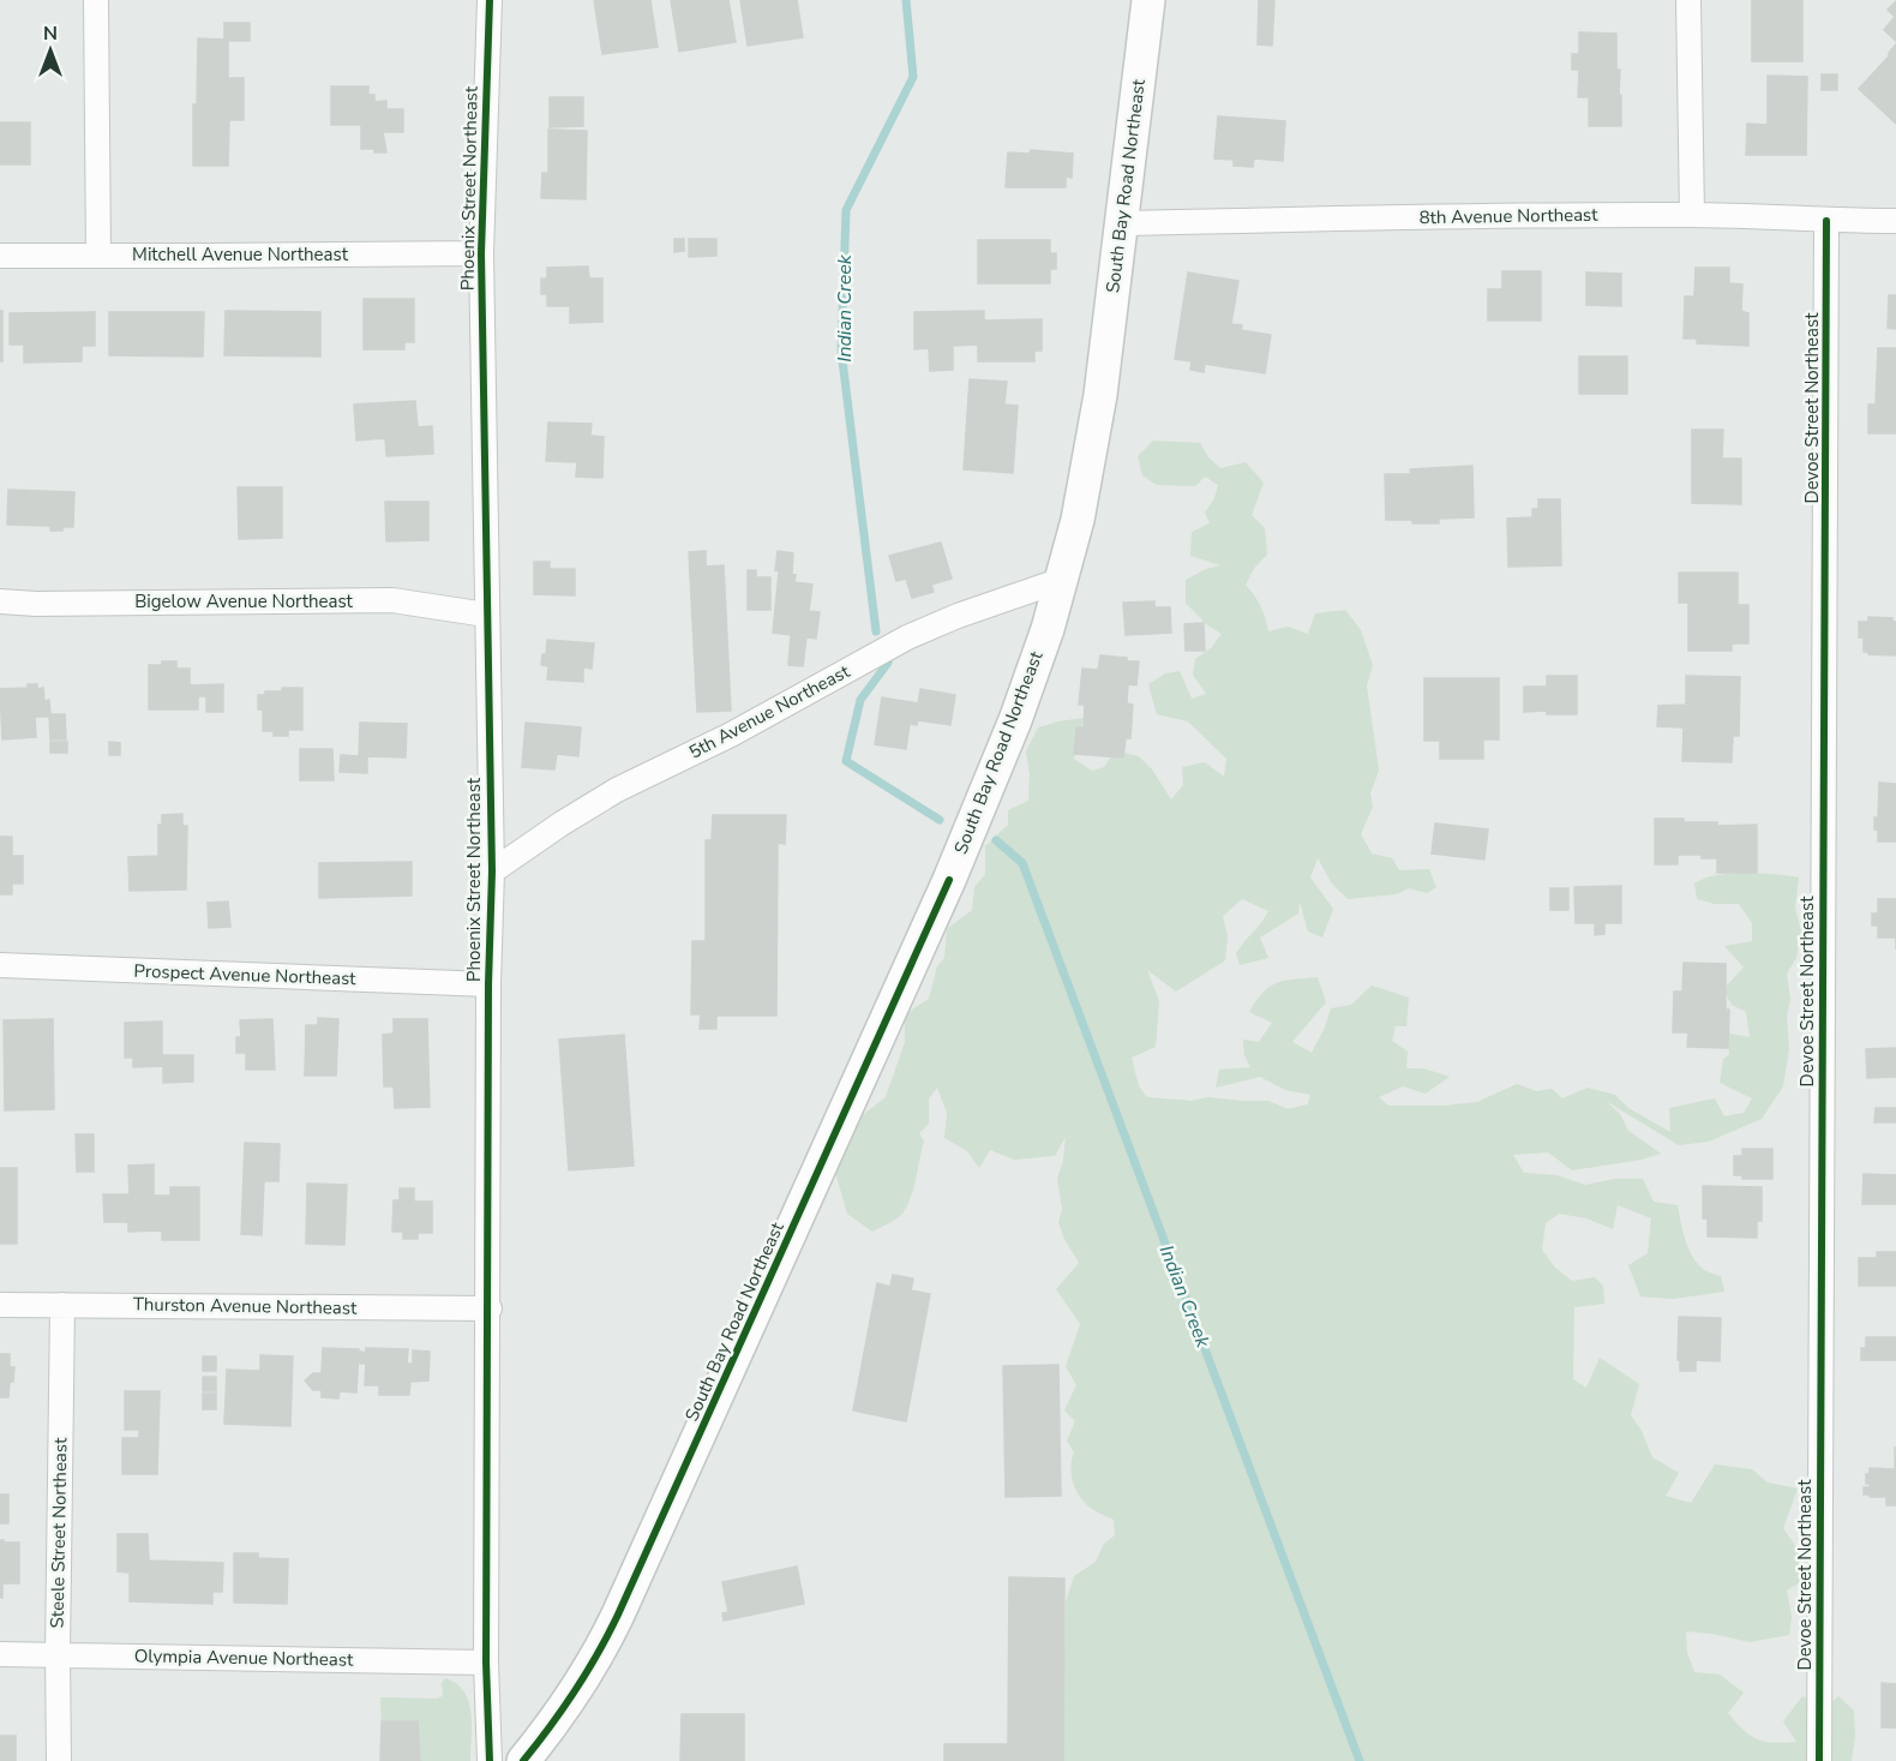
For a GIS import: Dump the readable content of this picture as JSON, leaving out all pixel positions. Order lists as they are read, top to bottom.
{
  "streets": {
    "street": [
      "South Bay Road Northeast",
      "Phoenix Street Northeast",
      "8th Avenue Northeast",
      "Mitchell Avenue Northeast",
      "Devoe Street Northeast",
      "Bigelow Avenue Northeast",
      "5th Avenue Northeast",
      "Prospect Avenue Northeast",
      "Thurston Avenue Northeast",
      "Steele Street Northeast",
      "Olympia Avenue Northeast"
    ]
  },
  "crossings": [
    ["South Bay Road Northeast", "8th Avenue Northeast"],
    ["South Bay Road Northeast", "5th Avenue Northeast"],
    ["Phoenix Street Northeast", "Mitchell Avenue Northeast"],
    ["Phoenix Street Northeast", "Bigelow Avenue Northeast"],
    ["Phoenix Street Northeast", "5th Avenue Northeast"],
    ["Phoenix Street Northeast", "Prospect Avenue Northeast"],
    ["Phoenix Street Northeast", "Thurston Avenue Northeast"],
    ["Phoenix Street Northeast", "Olympia Avenue Northeast"],
    ["8th Avenue Northeast", "Devoe Street Northeast"],
    ["Thurston Avenue Northeast", "Steele Street Northeast"],
    ["Steele Street Northeast", "Olympia Avenue Northeast"]
  ],
  "water": ["Indian Creek"],
  "north": "top"
}
